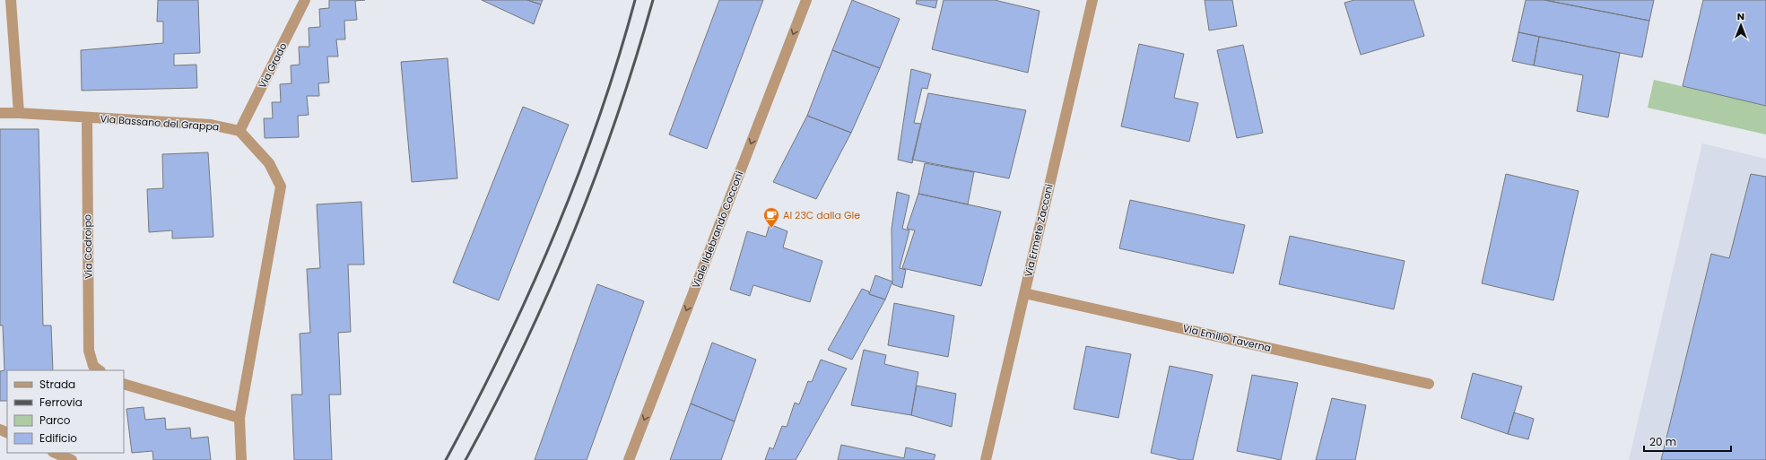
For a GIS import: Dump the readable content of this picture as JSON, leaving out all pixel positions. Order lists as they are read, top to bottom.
{
  "streets": {
    "street": [
      "Via Grado",
      "Via Bassano del Grappa",
      "Viale Ildebrando Cocconi",
      "Via Ermete Zacconi",
      "Via Codroipo",
      "Via Emilio Taverna"
    ]
  },
  "crossings": [
    ["Via Grado", "Via Bassano del Grappa"],
    ["Via Bassano del Grappa", "Via Codroipo"],
    ["Via Ermete Zacconi", "Via Emilio Taverna"]
  ],
  "one_way": ["Viale Ildebrando Cocconi"],
  "places": {
    "cafe": ["Al 23C dalla Gle"]
  },
  "legend": [
    "Strada",
    "Ferrovia",
    "Parco",
    "Edificio"
  ],
  "scale_bar": "20 m",
  "north": "top"
}
